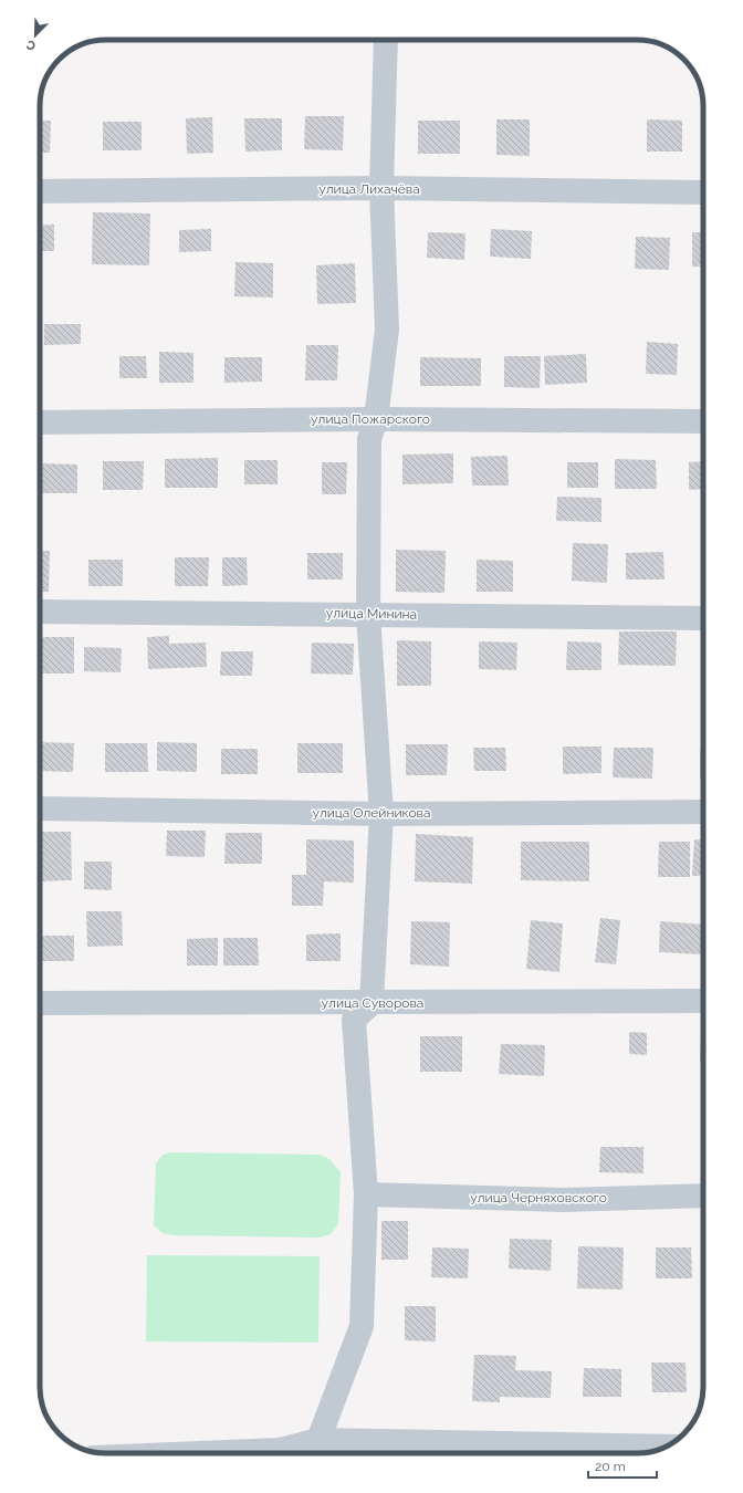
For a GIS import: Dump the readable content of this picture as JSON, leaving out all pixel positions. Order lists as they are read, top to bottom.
{
  "streets": {
    "street": [
      "улица Лихачёва",
      "улица Пожарского",
      "улица Минина",
      "улица Олейникова",
      "улица Суворова",
      "улица Черняховского"
    ]
  },
  "scale_bar": "20 m",
  "north": "bottom left"
}
